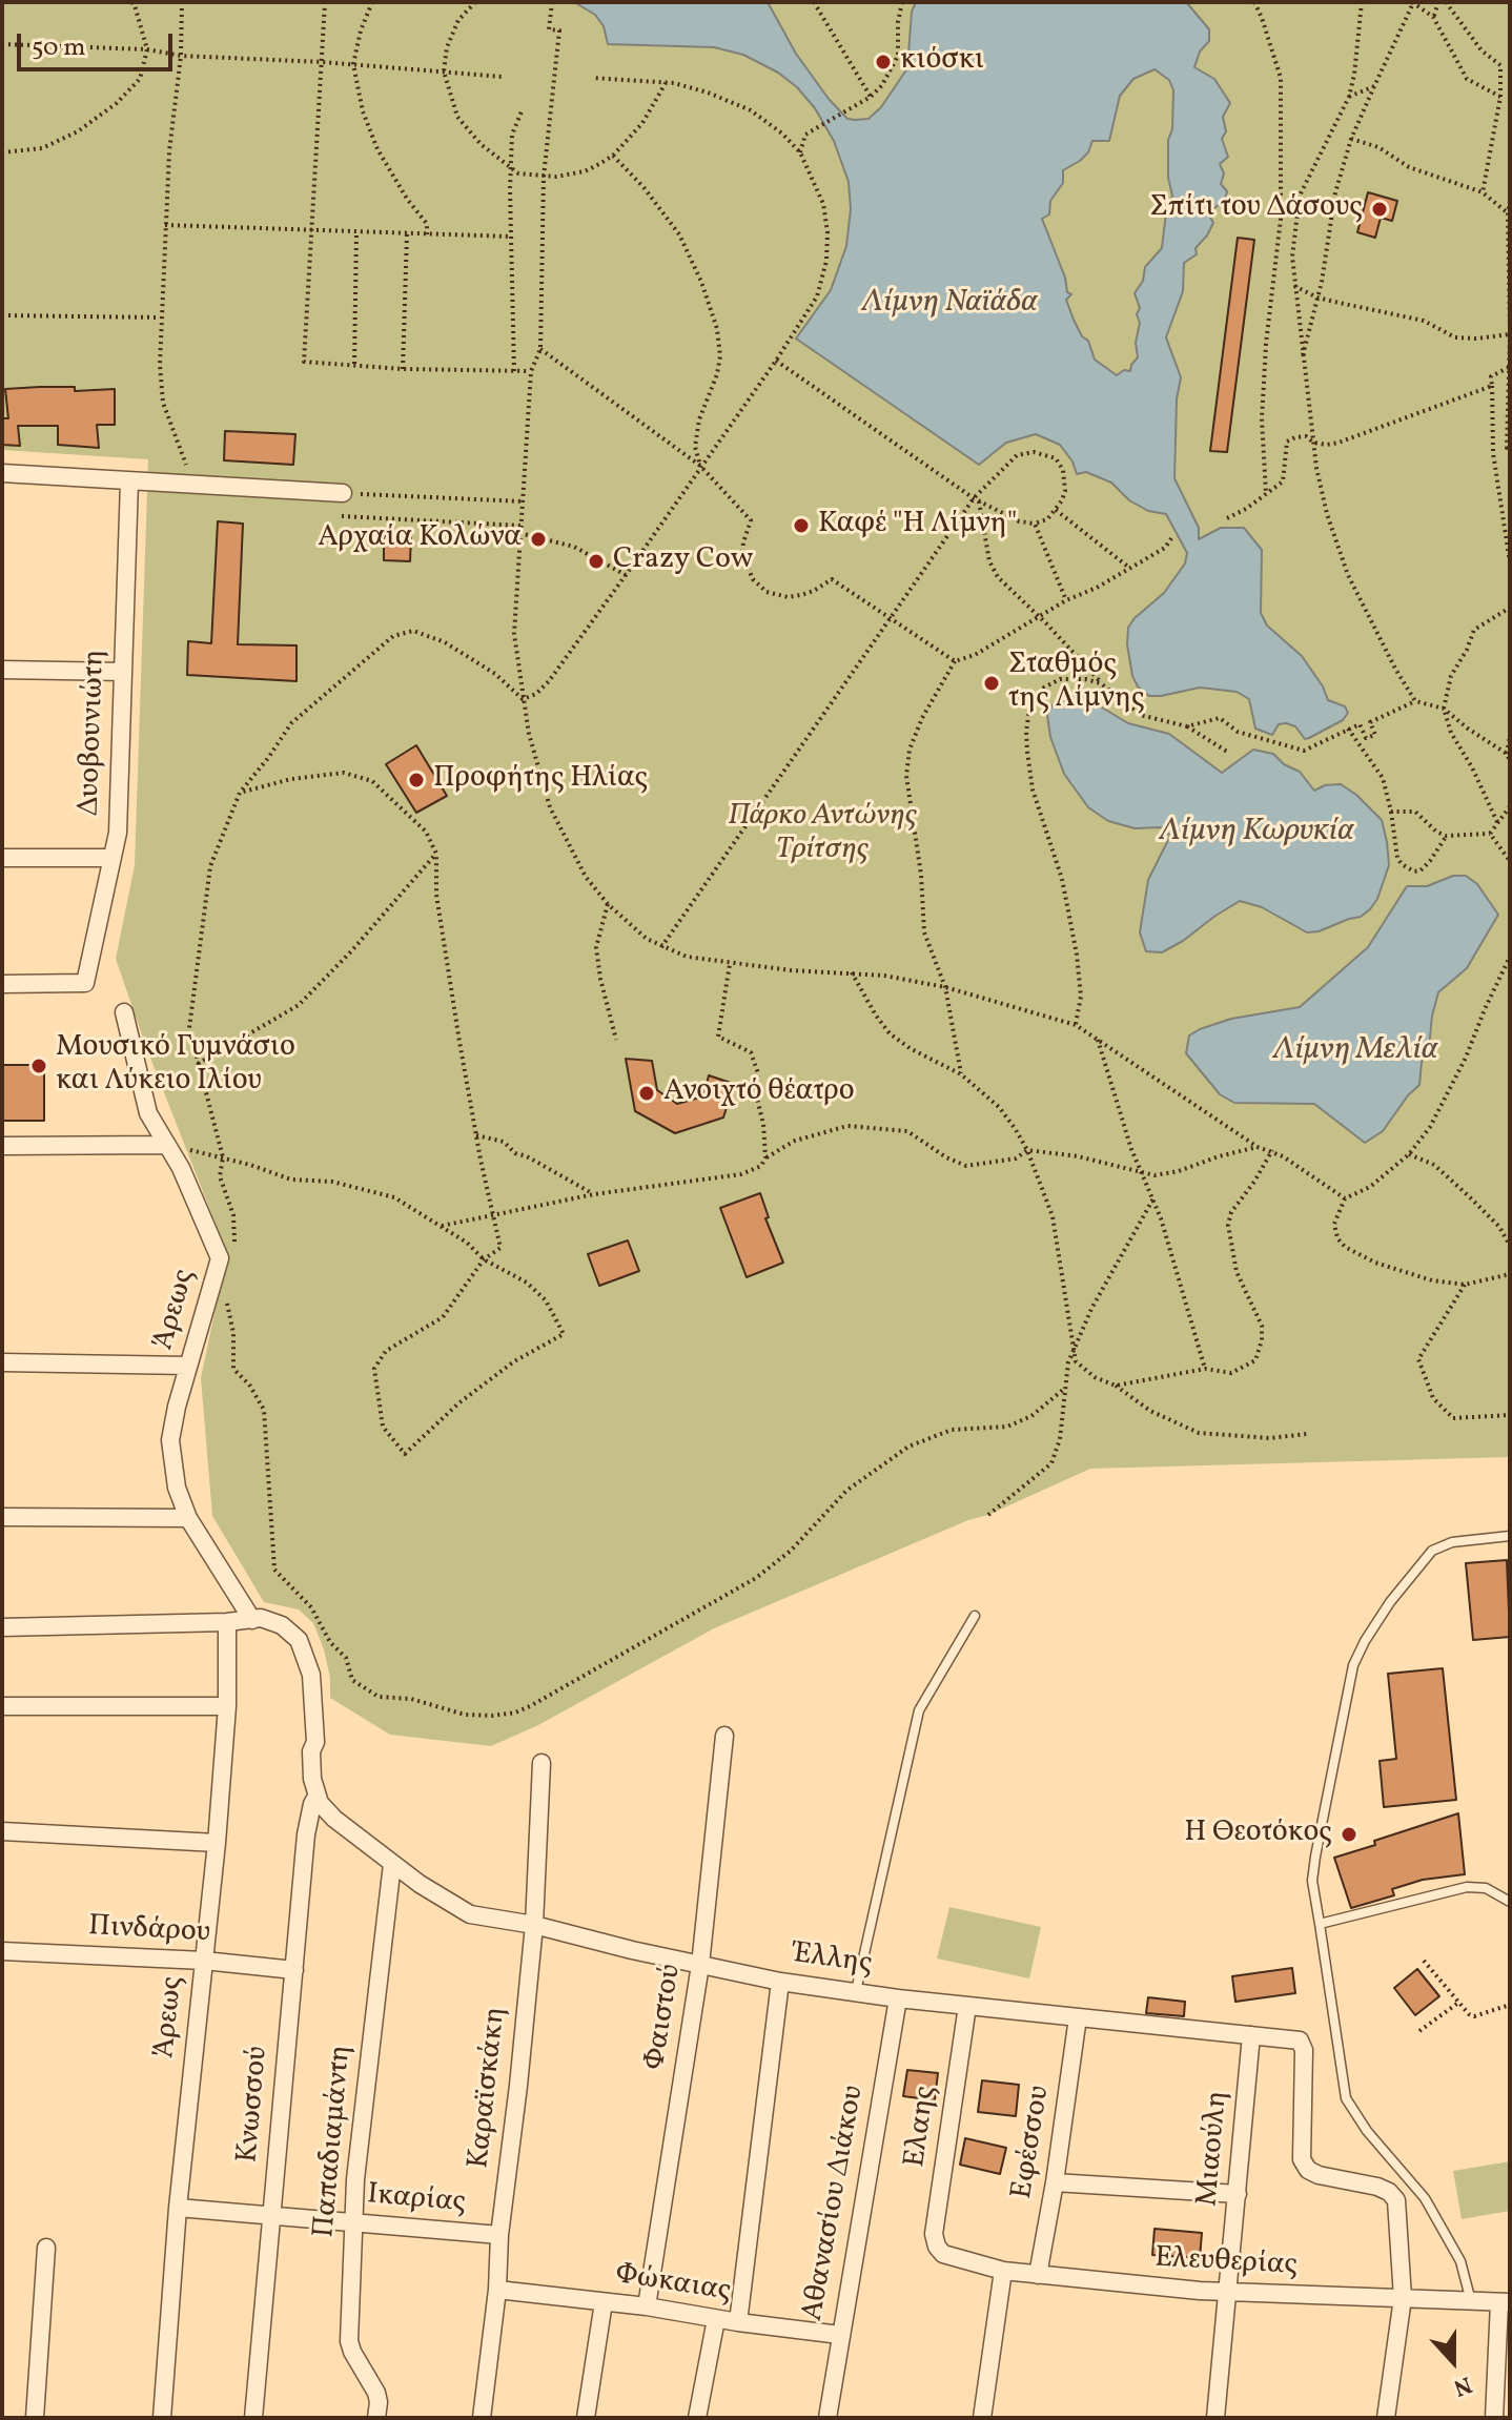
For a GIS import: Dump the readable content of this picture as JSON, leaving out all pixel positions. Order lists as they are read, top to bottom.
{
  "streets": {
    "street": [
      "Δυοβουνιώτη",
      "Άρεως",
      "Πινδάρου",
      "Έλλης",
      "Φαιστού",
      "Καραϊσκάκη",
      "Κνωσσού",
      "Ελαης",
      "Παπαδιαμάντη",
      "Εφέσσου",
      "Μιαούλη",
      "Ικαρίας",
      "Αθανασίου Διάκου",
      "Ελευθερίας",
      "Φώκαιας"
    ]
  },
  "crossings": [
    ["Άρεως", "Πινδάρου"],
    ["Άρεως", "Ικαρίας"],
    ["Πινδάρου", "Κνωσσού"],
    ["Έλλης", "Φαιστού"],
    ["Έλλης", "Καραϊσκάκη"],
    ["Έλλης", "Κνωσσού"],
    ["Έλλης", "Ελαης"],
    ["Έλλης", "Παπαδιαμάντη"],
    ["Έλλης", "Εφέσσου"],
    ["Έλλης", "Μιαούλη"],
    ["Έλλης", "Αθανασίου Διάκου"],
    ["Έλλης", "Ελευθερίας"],
    ["Φαιστού", "Φώκαιας"],
    ["Καραϊσκάκη", "Ικαρίας"],
    ["Καραϊσκάκη", "Φώκαιας"],
    ["Κνωσσού", "Ικαρίας"],
    ["Ελαης", "Ελευθερίας"],
    ["Παπαδιαμάντη", "Ικαρίας"],
    ["Εφέσσου", "Ελευθερίας"],
    ["Μιαούλη", "Ελευθερίας"],
    ["Αθανασίου Διάκου", "Φώκαιας"]
  ],
  "water": ["Λίμνη Ναϊάδα", "Λίμνη Κωρυκία", "Λίμνη Μελία"],
  "parks": ["Πάρκο Αντώνης Τρίτσης"],
  "places": [
    "κιόσκι",
    "Σπίτι του Δάσους",
    "Καφέ \"Η Λίμνη\"",
    "Αρχαία Κολώνα",
    "Crazy Cow",
    "Σταθμός της Λίμνης",
    "Προφήτης Ηλίας",
    "Μουσικό Γυμνάσιο και Λύκειο Ιλίου",
    "Ανοιχτό θέατρο",
    "Η Θεοτόκος"
  ],
  "scale_bar": "50 m",
  "north": "bottom"
}
